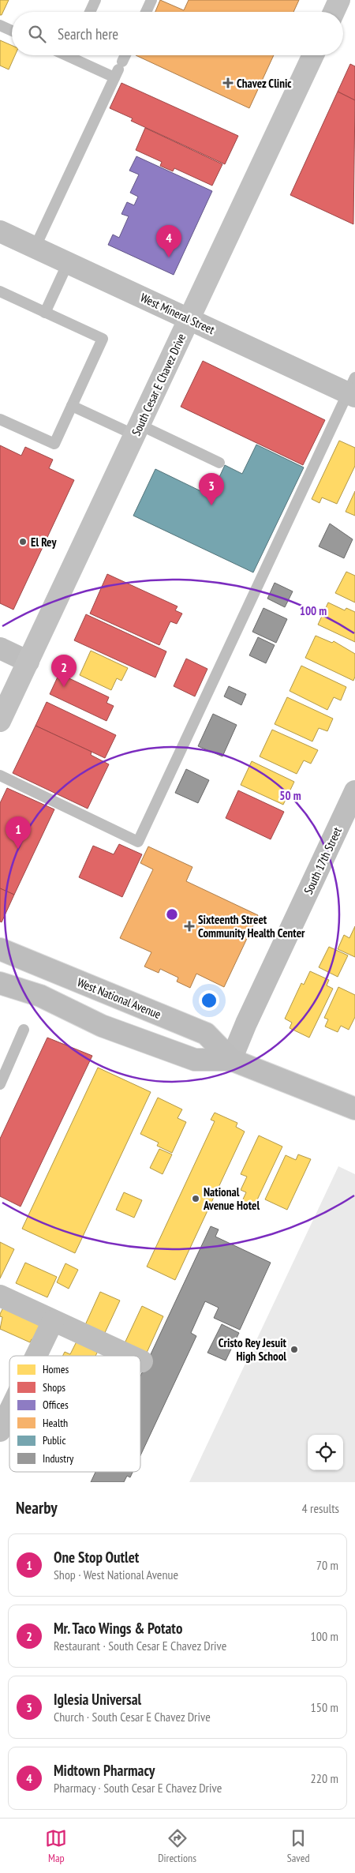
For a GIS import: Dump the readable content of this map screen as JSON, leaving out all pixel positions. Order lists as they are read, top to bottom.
{
  "streets": {
    "main road": ["South Cesar E Chavez Drive", "West National Avenue"],
    "street": ["West Mineral Street", "South 17th Street"]
  },
  "crossings": [
    ["West Mineral Street", "South Cesar E Chavez Drive"],
    ["South 17th Street", "West National Avenue"]
  ],
  "places": {
    "health": ["Chavez Clinic", "Sixteenth Street Community Health Center"],
    "other": ["El Rey", "National Avenue Hotel", "Cristo Rey Jesuit High School"]
  },
  "legend": [
    "Homes",
    "Shops",
    "Offices",
    "Health",
    "Public",
    "Industry"
  ],
  "page": {
    "search": "Search here",
    "pins": [
      "4",
      "3",
      "2",
      "1"
    ],
    "heading": ["Nearby", "4 results"],
    "list": [
      {
        "mark": "1",
        "name": "One Stop Outlet",
        "note": "Shop · West National Avenue",
        "value": "70 m"
      },
      {
        "mark": "2",
        "name": "Mr. Taco Wings & Potato",
        "note": "Restaurant · South Cesar E Chavez Drive",
        "value": "100 m"
      },
      {
        "mark": "3",
        "name": "Iglesia Universal",
        "note": "Church · South Cesar E Chavez Drive",
        "value": "150 m"
      },
      {
        "mark": "4",
        "name": "Midtown Pharmacy",
        "note": "Pharmacy · South Cesar E Chavez Drive",
        "value": "220 m"
      }
    ],
    "nav": ["Map", "Directions", "Saved"]
  },
  "rings": ["100 m", "50 m"]
}
